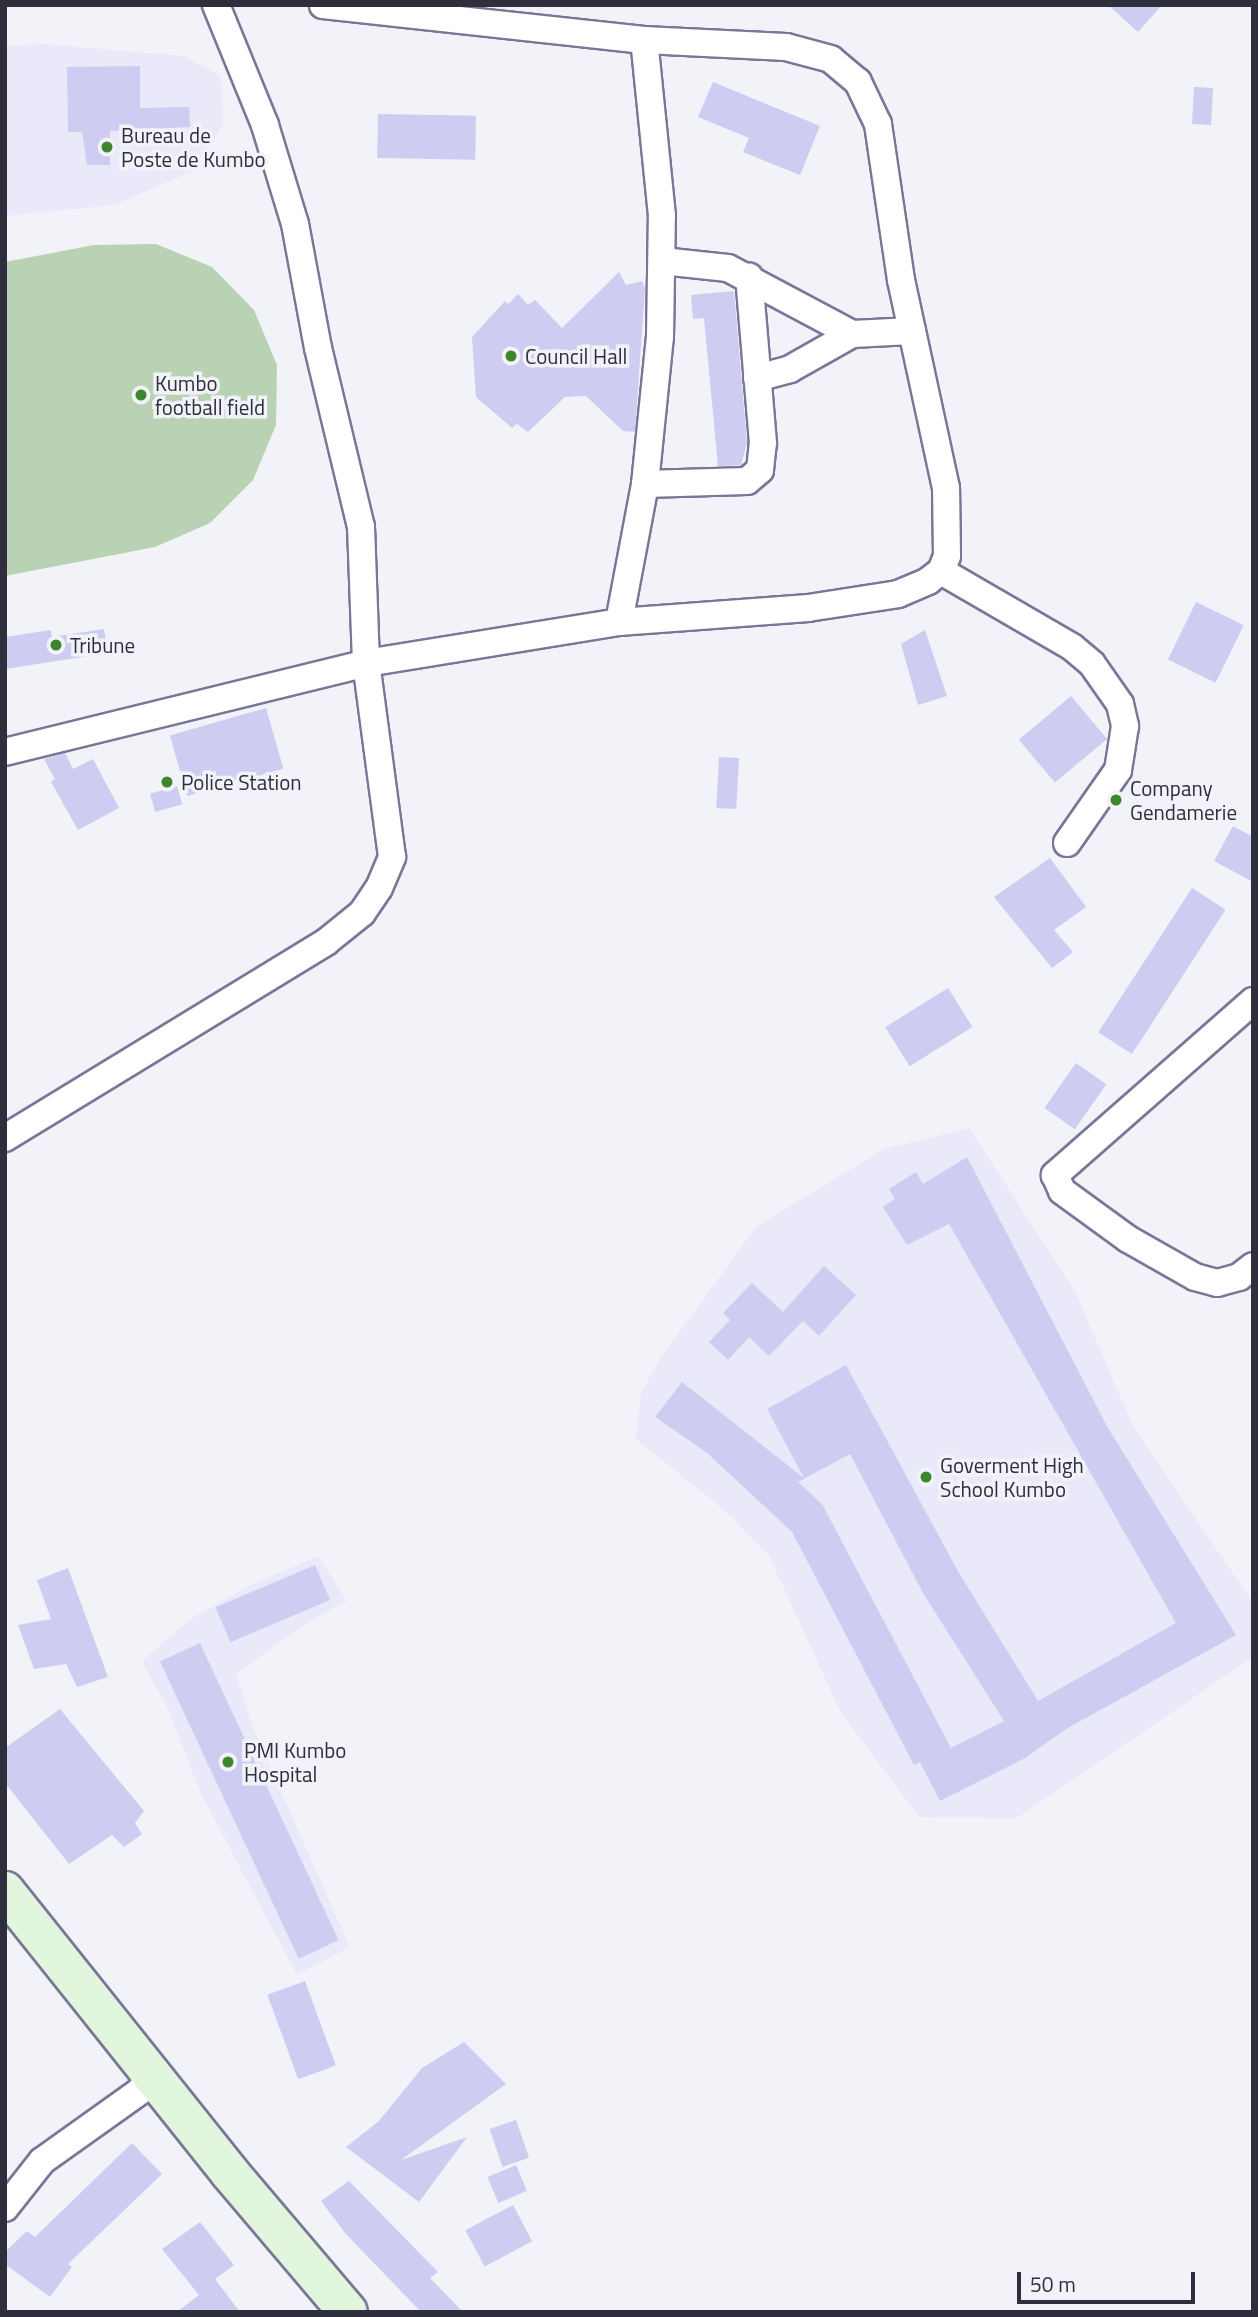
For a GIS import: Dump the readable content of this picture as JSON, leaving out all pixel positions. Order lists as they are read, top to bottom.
{
  "places": [
    "Bureau de Poste de Kumbo",
    "Council Hall",
    "Kumbo football field",
    "Tribune",
    "Police Station",
    "Company Gendamerie",
    "Goverment High School Kumbo",
    "PMI Kumbo Hospital"
  ],
  "scale_bar": "50 m"
}
